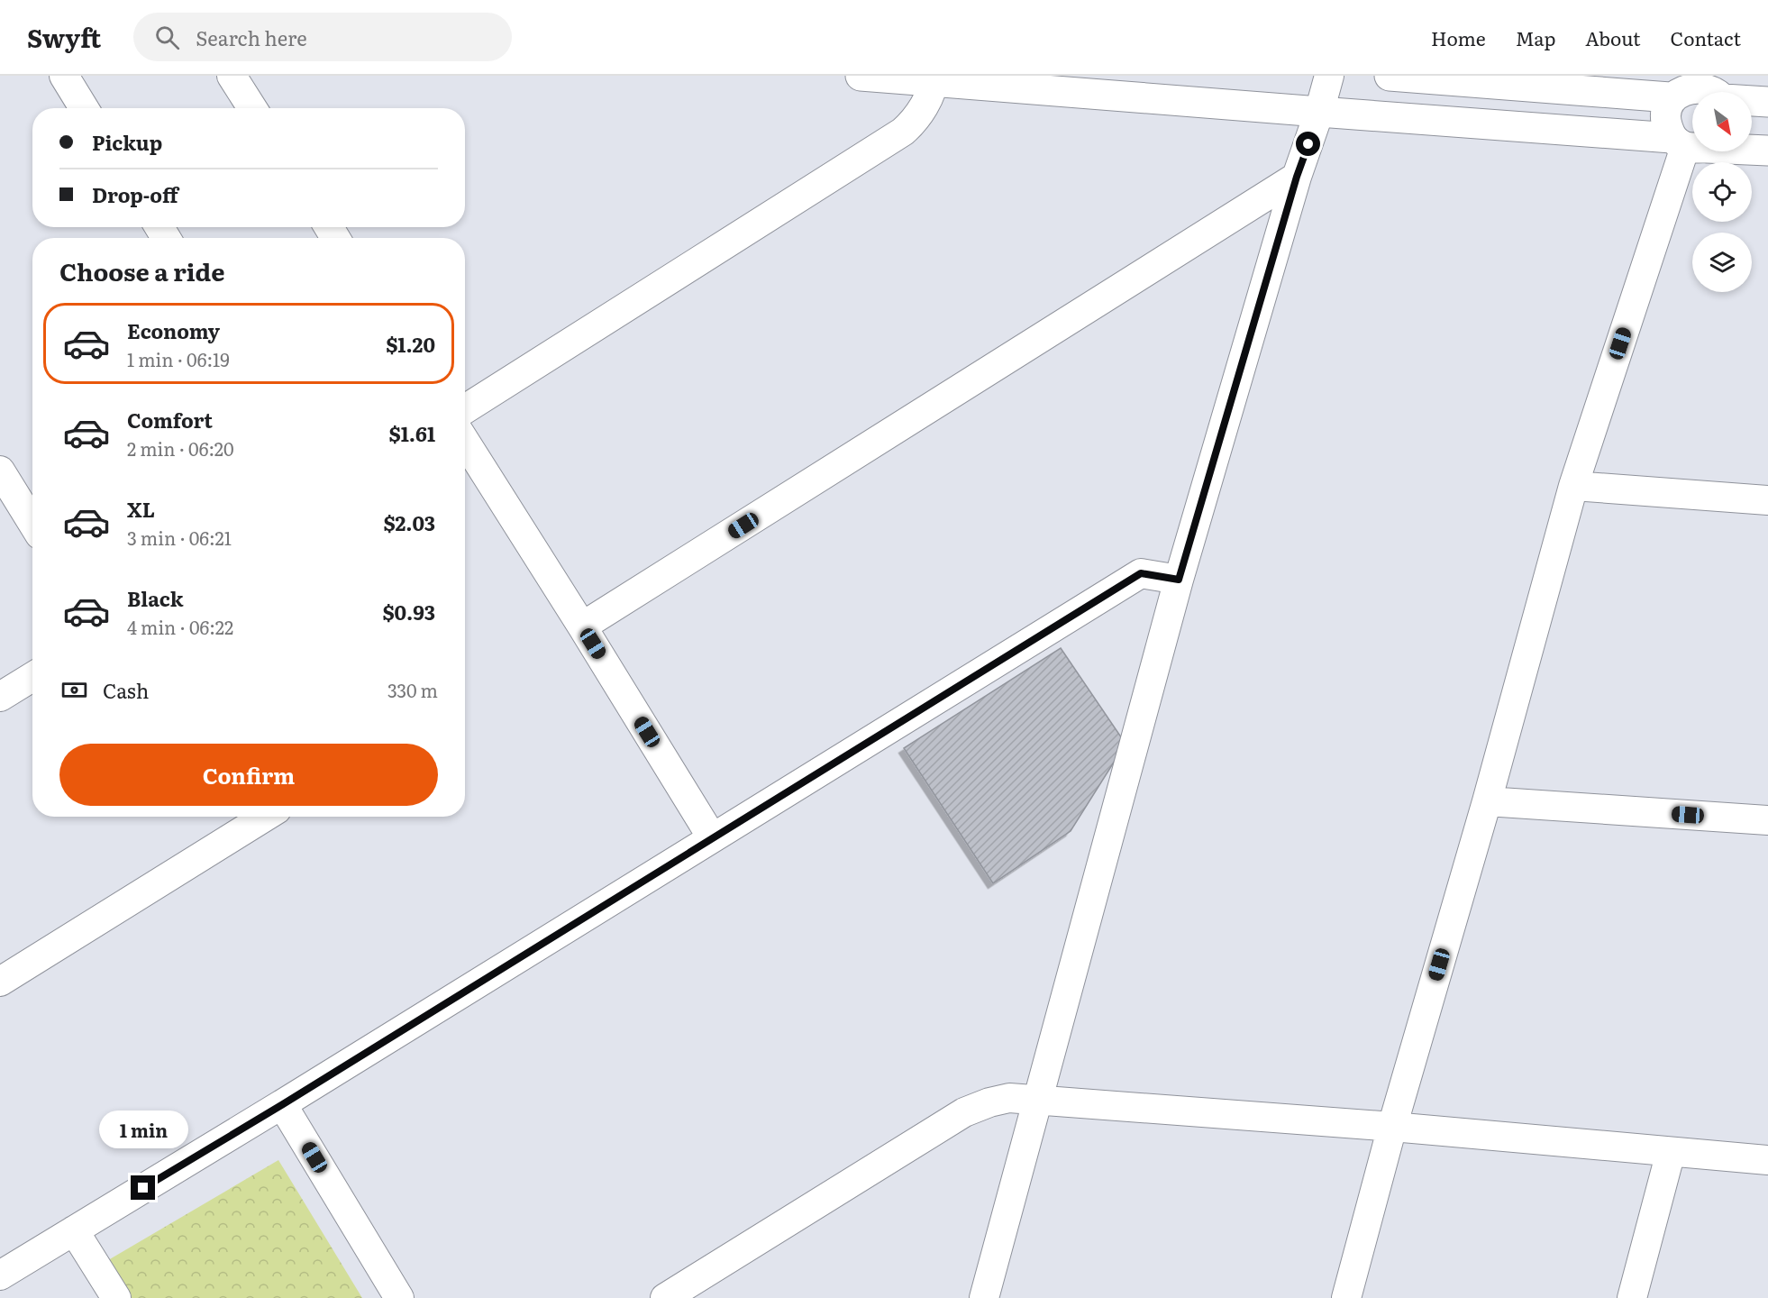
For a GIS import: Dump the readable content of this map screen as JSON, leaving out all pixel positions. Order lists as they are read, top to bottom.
{
  "north": "bottom right",
  "page": {
    "header": "Swyft",
    "search": "Search here",
    "nav": [
      "Home",
      "Map",
      "About",
      "Contact"
    ],
    "banner": ["Pickup", "Drop-off"],
    "heading": "Choose a ride",
    "list": [
      {
        "name": "Economy",
        "note": "1 min · 06:19",
        "value": "$1.20"
      },
      {
        "name": "Comfort",
        "note": "2 min · 06:20",
        "value": "$1.61"
      },
      {
        "name": "XL",
        "note": "3 min · 06:21",
        "value": "$2.03"
      },
      {
        "name": "Black",
        "note": "4 min · 06:22",
        "value": "$0.93"
      }
    ],
    "pay": ["Cash", "330 m"],
    "buttons": "Confirm",
    "bubble": "1 min"
  }
}
